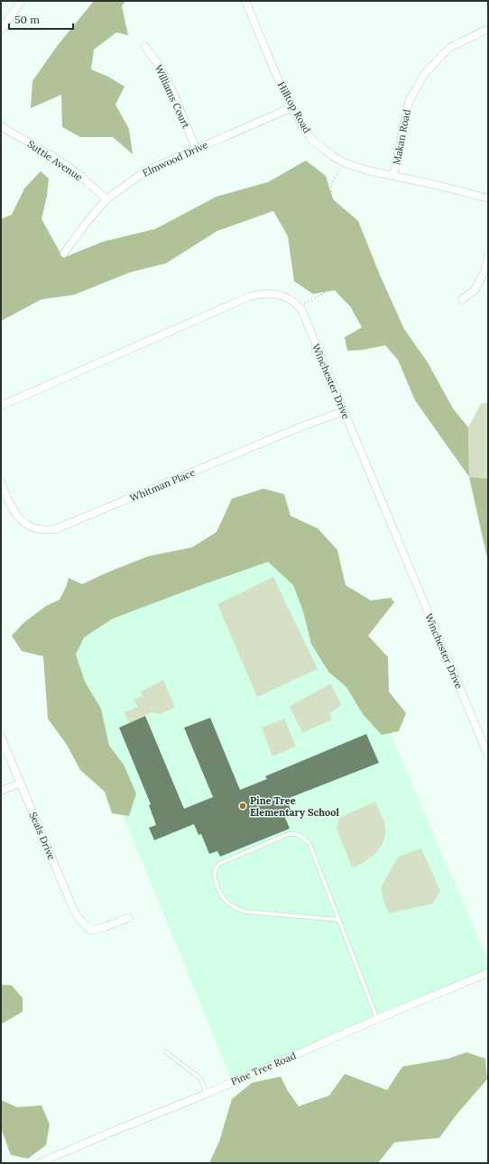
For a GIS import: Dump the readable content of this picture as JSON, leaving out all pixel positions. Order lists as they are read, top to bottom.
{
  "streets": {
    "street": [
      "Williams Court",
      "Hilltop Road",
      "Makan Road",
      "Elmwood Drive",
      "Suttie Avenue",
      "Winchester Drive",
      "Whitman Place",
      "Seals Drive",
      "Pine Tree Road"
    ]
  },
  "crossings": [
    ["Williams Court", "Elmwood Drive"],
    ["Hilltop Road", "Makan Road"],
    ["Hilltop Road", "Elmwood Drive"],
    ["Elmwood Drive", "Suttie Avenue"],
    ["Winchester Drive", "Whitman Place"]
  ],
  "places": ["Pine Tree Elementary School"],
  "scale_bar": "50 m"
}
